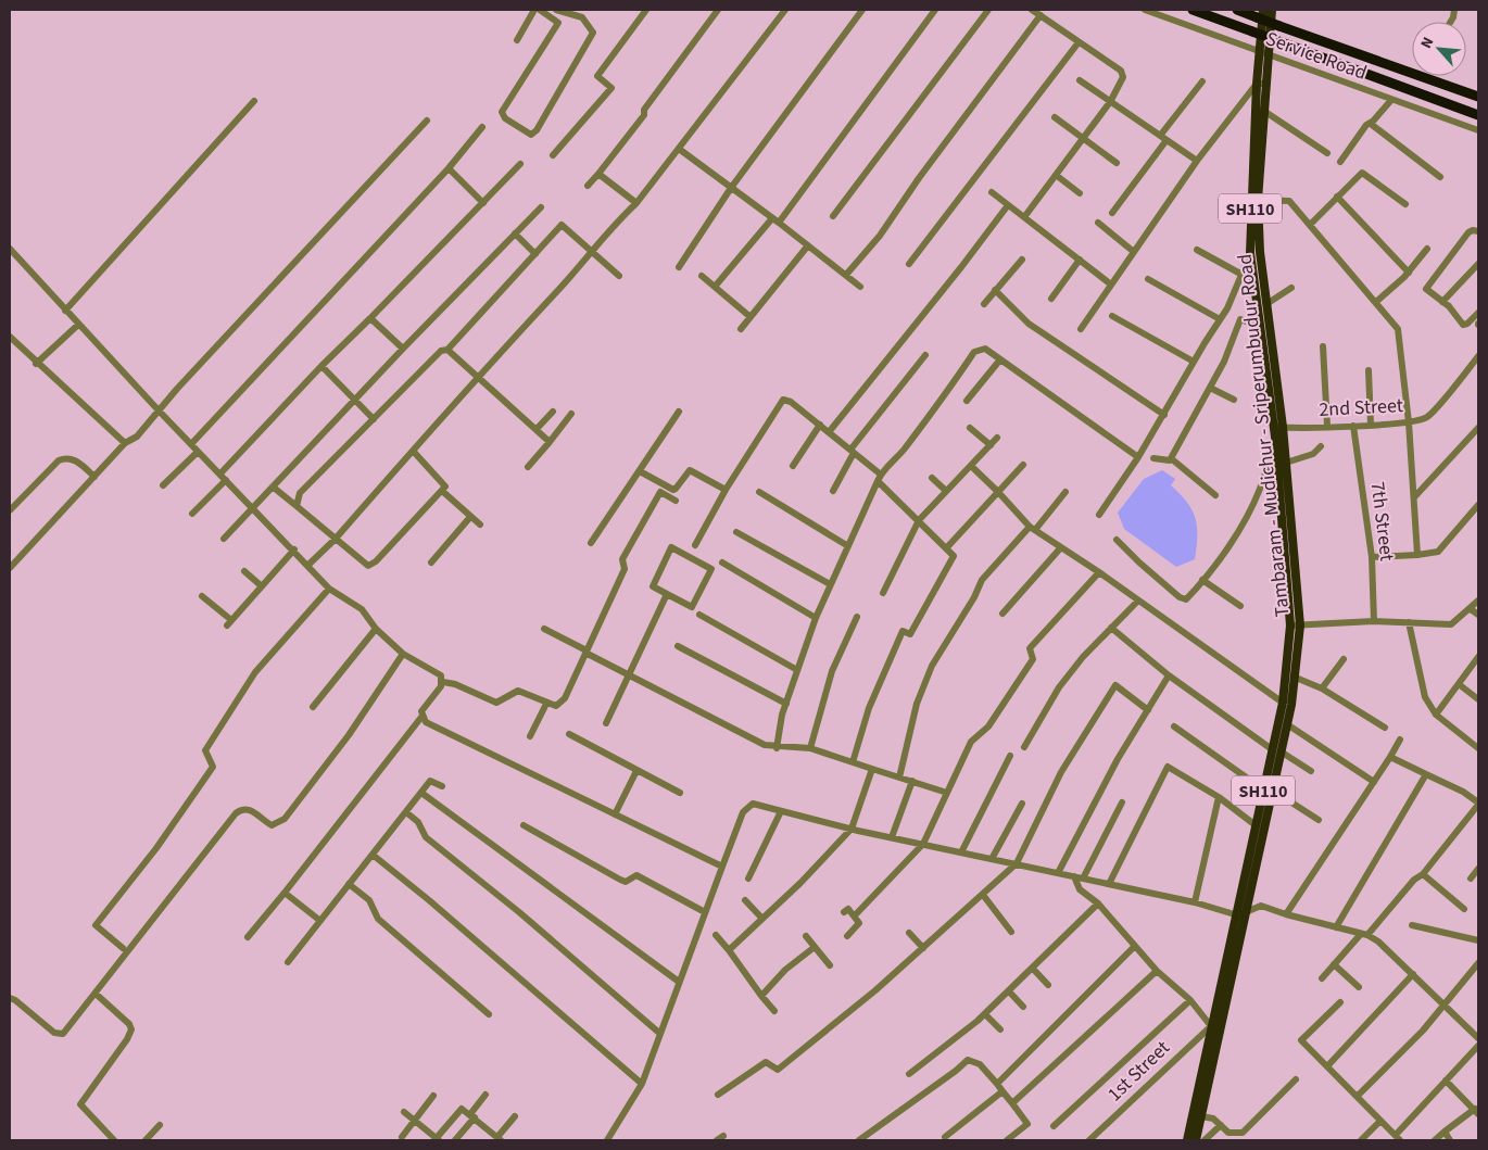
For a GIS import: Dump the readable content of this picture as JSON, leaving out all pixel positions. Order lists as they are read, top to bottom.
{
  "streets": {
    "main road": ["SH110", "Tambaram - Mudichur - Sriperumbudur Road"],
    "street": [
      "Service Road",
      "2nd Street",
      "7th Street",
      "1st Street"
    ]
  },
  "crossings": [
    ["Service Road", "Tambaram - Mudichur - Sriperumbudur Road"],
    ["2nd Street", "Tambaram - Mudichur - Sriperumbudur Road"],
    ["2nd Street", "7th Street"],
    ["Tambaram - Mudichur - Sriperumbudur Road", "1st Street"]
  ],
  "north": "top left"
}
